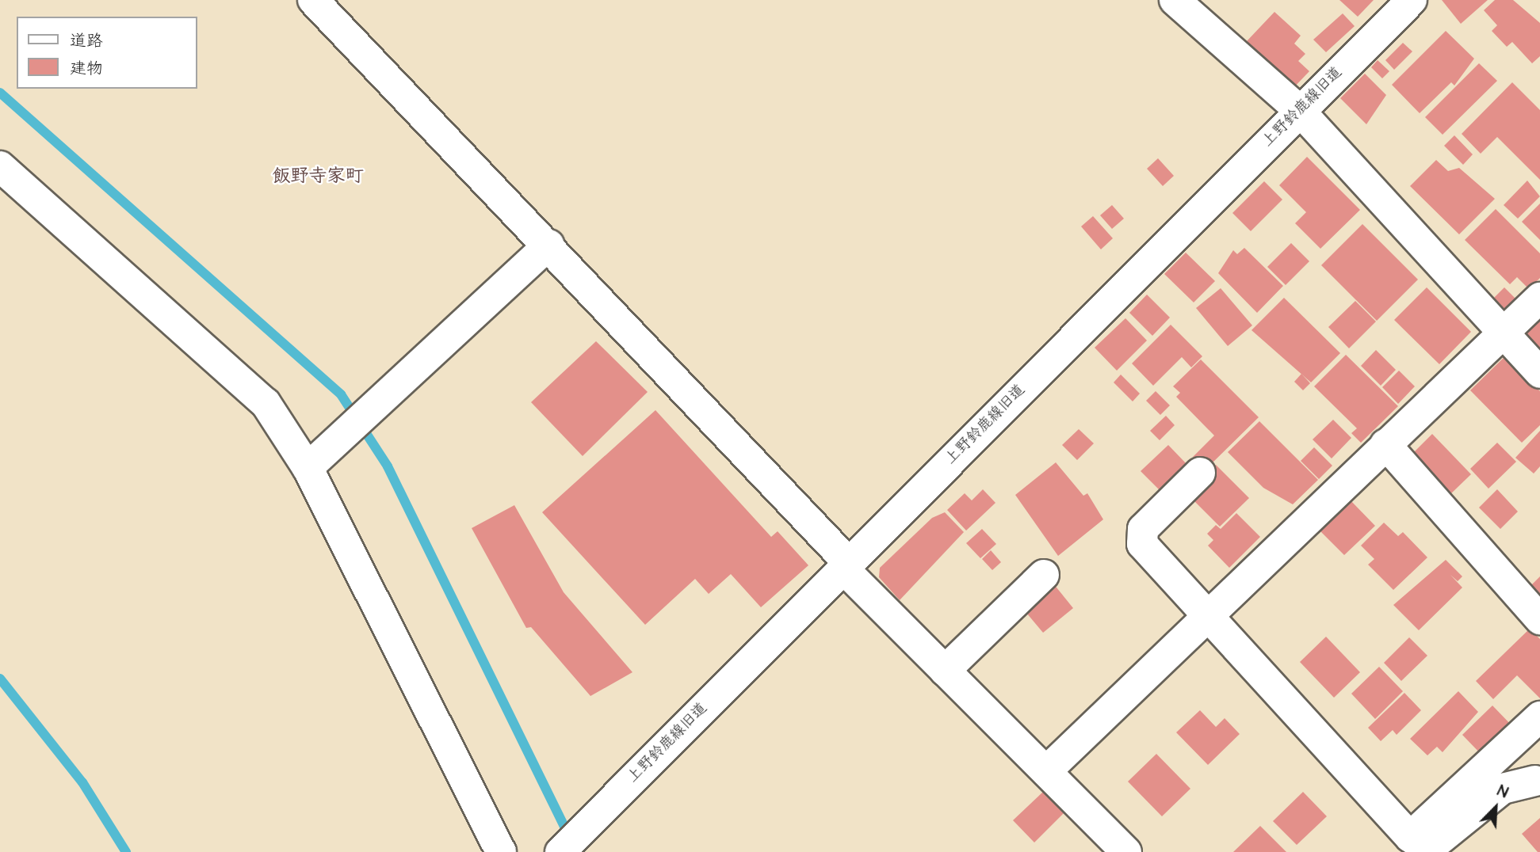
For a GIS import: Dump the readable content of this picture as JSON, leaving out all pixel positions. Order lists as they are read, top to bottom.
{
  "streets": {
    "street": ["上野鈴鹿線旧道"]
  },
  "districts": ["飯野寺家町"],
  "legend": ["道路", "建物"],
  "north": "top right"
}
